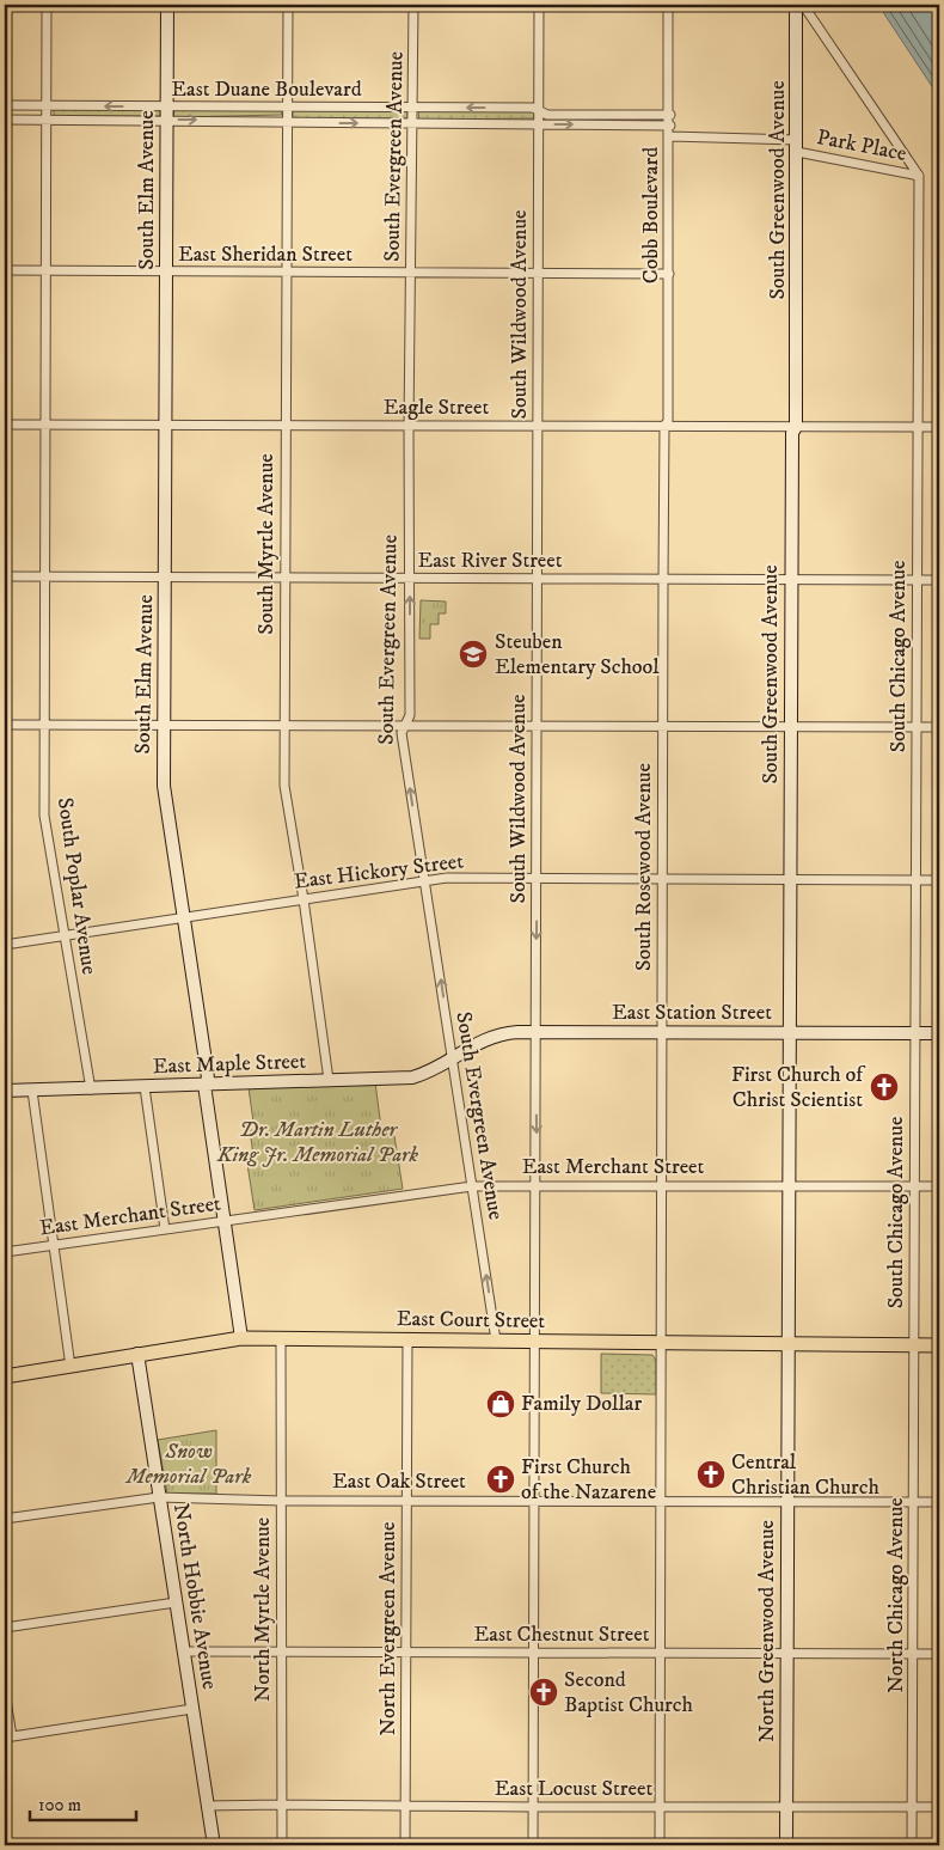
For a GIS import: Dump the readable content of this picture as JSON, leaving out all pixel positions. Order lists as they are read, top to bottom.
{
  "streets": {
    "main road": ["East Court Street"],
    "street": [
      "East Duane Boulevard",
      "Park Place",
      "South Evergreen Avenue",
      "South Elm Avenue",
      "South Greenwood Avenue",
      "Cobb Boulevard",
      "East Sheridan Street",
      "South Wildwood Avenue",
      "Eagle Street",
      "South Myrtle Avenue",
      "East River Street",
      "South Chicago Avenue",
      "South Rosewood Avenue",
      "East Hickory Street",
      "South Poplar Avenue",
      "East Station Street",
      "East Maple Street",
      "East Merchant Street",
      "East Oak Street",
      "North Chicago Avenue",
      "North Hobbie Avenue",
      "North Myrtle Avenue",
      "North Evergreen Avenue",
      "North Greenwood Avenue",
      "East Chestnut Street",
      "East Locust Street"
    ]
  },
  "crossings": [
    ["East Duane Boulevard", "South Evergreen Avenue"],
    ["East Duane Boulevard", "South Elm Avenue"],
    ["East Duane Boulevard", "Cobb Boulevard"],
    ["East Duane Boulevard", "South Wildwood Avenue"],
    ["East Duane Boulevard", "South Myrtle Avenue"],
    ["East Duane Boulevard", "South Poplar Avenue"],
    ["Park Place", "South Greenwood Avenue"],
    ["Park Place", "Cobb Boulevard"],
    ["Park Place", "South Chicago Avenue"],
    ["South Evergreen Avenue", "East Sheridan Street"],
    ["South Evergreen Avenue", "Eagle Street"],
    ["South Evergreen Avenue", "East River Street"],
    ["South Evergreen Avenue", "East Hickory Street"],
    ["South Evergreen Avenue", "East Station Street"],
    ["South Evergreen Avenue", "East Maple Street"],
    ["South Evergreen Avenue", "East Merchant Street"],
    ["South Evergreen Avenue", "East Court Street"],
    ["South Elm Avenue", "East Sheridan Street"],
    ["South Elm Avenue", "Eagle Street"],
    ["South Elm Avenue", "East River Street"],
    ["South Elm Avenue", "East Hickory Street"],
    ["South Elm Avenue", "East Maple Street"],
    ["South Elm Avenue", "East Merchant Street"],
    ["South Elm Avenue", "East Court Street"],
    ["South Greenwood Avenue", "Eagle Street"],
    ["South Greenwood Avenue", "East River Street"],
    ["South Greenwood Avenue", "East Hickory Street"],
    ["South Greenwood Avenue", "East Station Street"],
    ["South Greenwood Avenue", "East Merchant Street"],
    ["South Greenwood Avenue", "East Court Street"],
    ["South Greenwood Avenue", "North Greenwood Avenue"],
    ["Cobb Boulevard", "East Sheridan Street"],
    ["Cobb Boulevard", "Eagle Street"],
    ["Cobb Boulevard", "South Rosewood Avenue"],
    ["East Sheridan Street", "South Wildwood Avenue"],
    ["East Sheridan Street", "South Myrtle Avenue"],
    ["East Sheridan Street", "South Poplar Avenue"],
    ["South Wildwood Avenue", "Eagle Street"],
    ["South Wildwood Avenue", "East River Street"],
    ["South Wildwood Avenue", "East Hickory Street"],
    ["South Wildwood Avenue", "East Station Street"],
    ["South Wildwood Avenue", "East Merchant Street"],
    ["South Wildwood Avenue", "East Court Street"],
    ["South Wildwood Avenue", "East Oak Street"],
    ["South Wildwood Avenue", "East Chestnut Street"],
    ["South Wildwood Avenue", "East Locust Street"],
    ["Eagle Street", "South Myrtle Avenue"],
    ["Eagle Street", "South Chicago Avenue"],
    ["Eagle Street", "South Rosewood Avenue"],
    ["Eagle Street", "South Poplar Avenue"],
    ["South Myrtle Avenue", "East River Street"],
    ["South Myrtle Avenue", "East Hickory Street"],
    ["South Myrtle Avenue", "East Maple Street"],
    ["East River Street", "South Chicago Avenue"],
    ["East River Street", "South Rosewood Avenue"],
    ["East River Street", "South Poplar Avenue"],
    ["South Chicago Avenue", "East Hickory Street"],
    ["South Chicago Avenue", "East Station Street"],
    ["South Chicago Avenue", "East Merchant Street"],
    ["South Chicago Avenue", "East Court Street"],
    ["South Chicago Avenue", "North Chicago Avenue"],
    ["South Rosewood Avenue", "East Hickory Street"],
    ["South Rosewood Avenue", "East Station Street"],
    ["South Rosewood Avenue", "East Merchant Street"],
    ["South Rosewood Avenue", "East Court Street"],
    ["South Rosewood Avenue", "East Oak Street"],
    ["South Rosewood Avenue", "East Chestnut Street"],
    ["South Rosewood Avenue", "East Locust Street"],
    ["East Hickory Street", "South Poplar Avenue"],
    ["South Poplar Avenue", "East Maple Street"],
    ["East Station Street", "East Maple Street"],
    ["East Court Street", "North Chicago Avenue"],
    ["East Court Street", "North Hobbie Avenue"],
    ["East Court Street", "North Myrtle Avenue"],
    ["East Court Street", "North Evergreen Avenue"],
    ["East Court Street", "North Greenwood Avenue"],
    ["East Oak Street", "North Chicago Avenue"],
    ["East Oak Street", "North Hobbie Avenue"],
    ["East Oak Street", "North Myrtle Avenue"],
    ["East Oak Street", "North Evergreen Avenue"],
    ["East Oak Street", "North Greenwood Avenue"],
    ["North Chicago Avenue", "East Chestnut Street"],
    ["North Chicago Avenue", "East Locust Street"],
    ["North Hobbie Avenue", "East Chestnut Street"],
    ["North Hobbie Avenue", "East Locust Street"],
    ["North Myrtle Avenue", "East Chestnut Street"],
    ["North Myrtle Avenue", "East Locust Street"],
    ["North Evergreen Avenue", "East Chestnut Street"],
    ["North Evergreen Avenue", "East Locust Street"],
    ["North Greenwood Avenue", "East Chestnut Street"],
    ["North Greenwood Avenue", "East Locust Street"]
  ],
  "one_way": ["South Evergreen Avenue"],
  "parks": ["Dr. Martin Luther King Jr. Memorial Park", "Snow Memorial Park"],
  "places": {
    "school or university": ["Steuben Elementary School"],
    "church": [
      "First Church of Christ Scientist",
      "Central Christian Church",
      "First Church of the Nazarene",
      "Second Baptist Church"
    ],
    "shop": ["Family Dollar"]
  },
  "scale_bar": "100 m"
}
